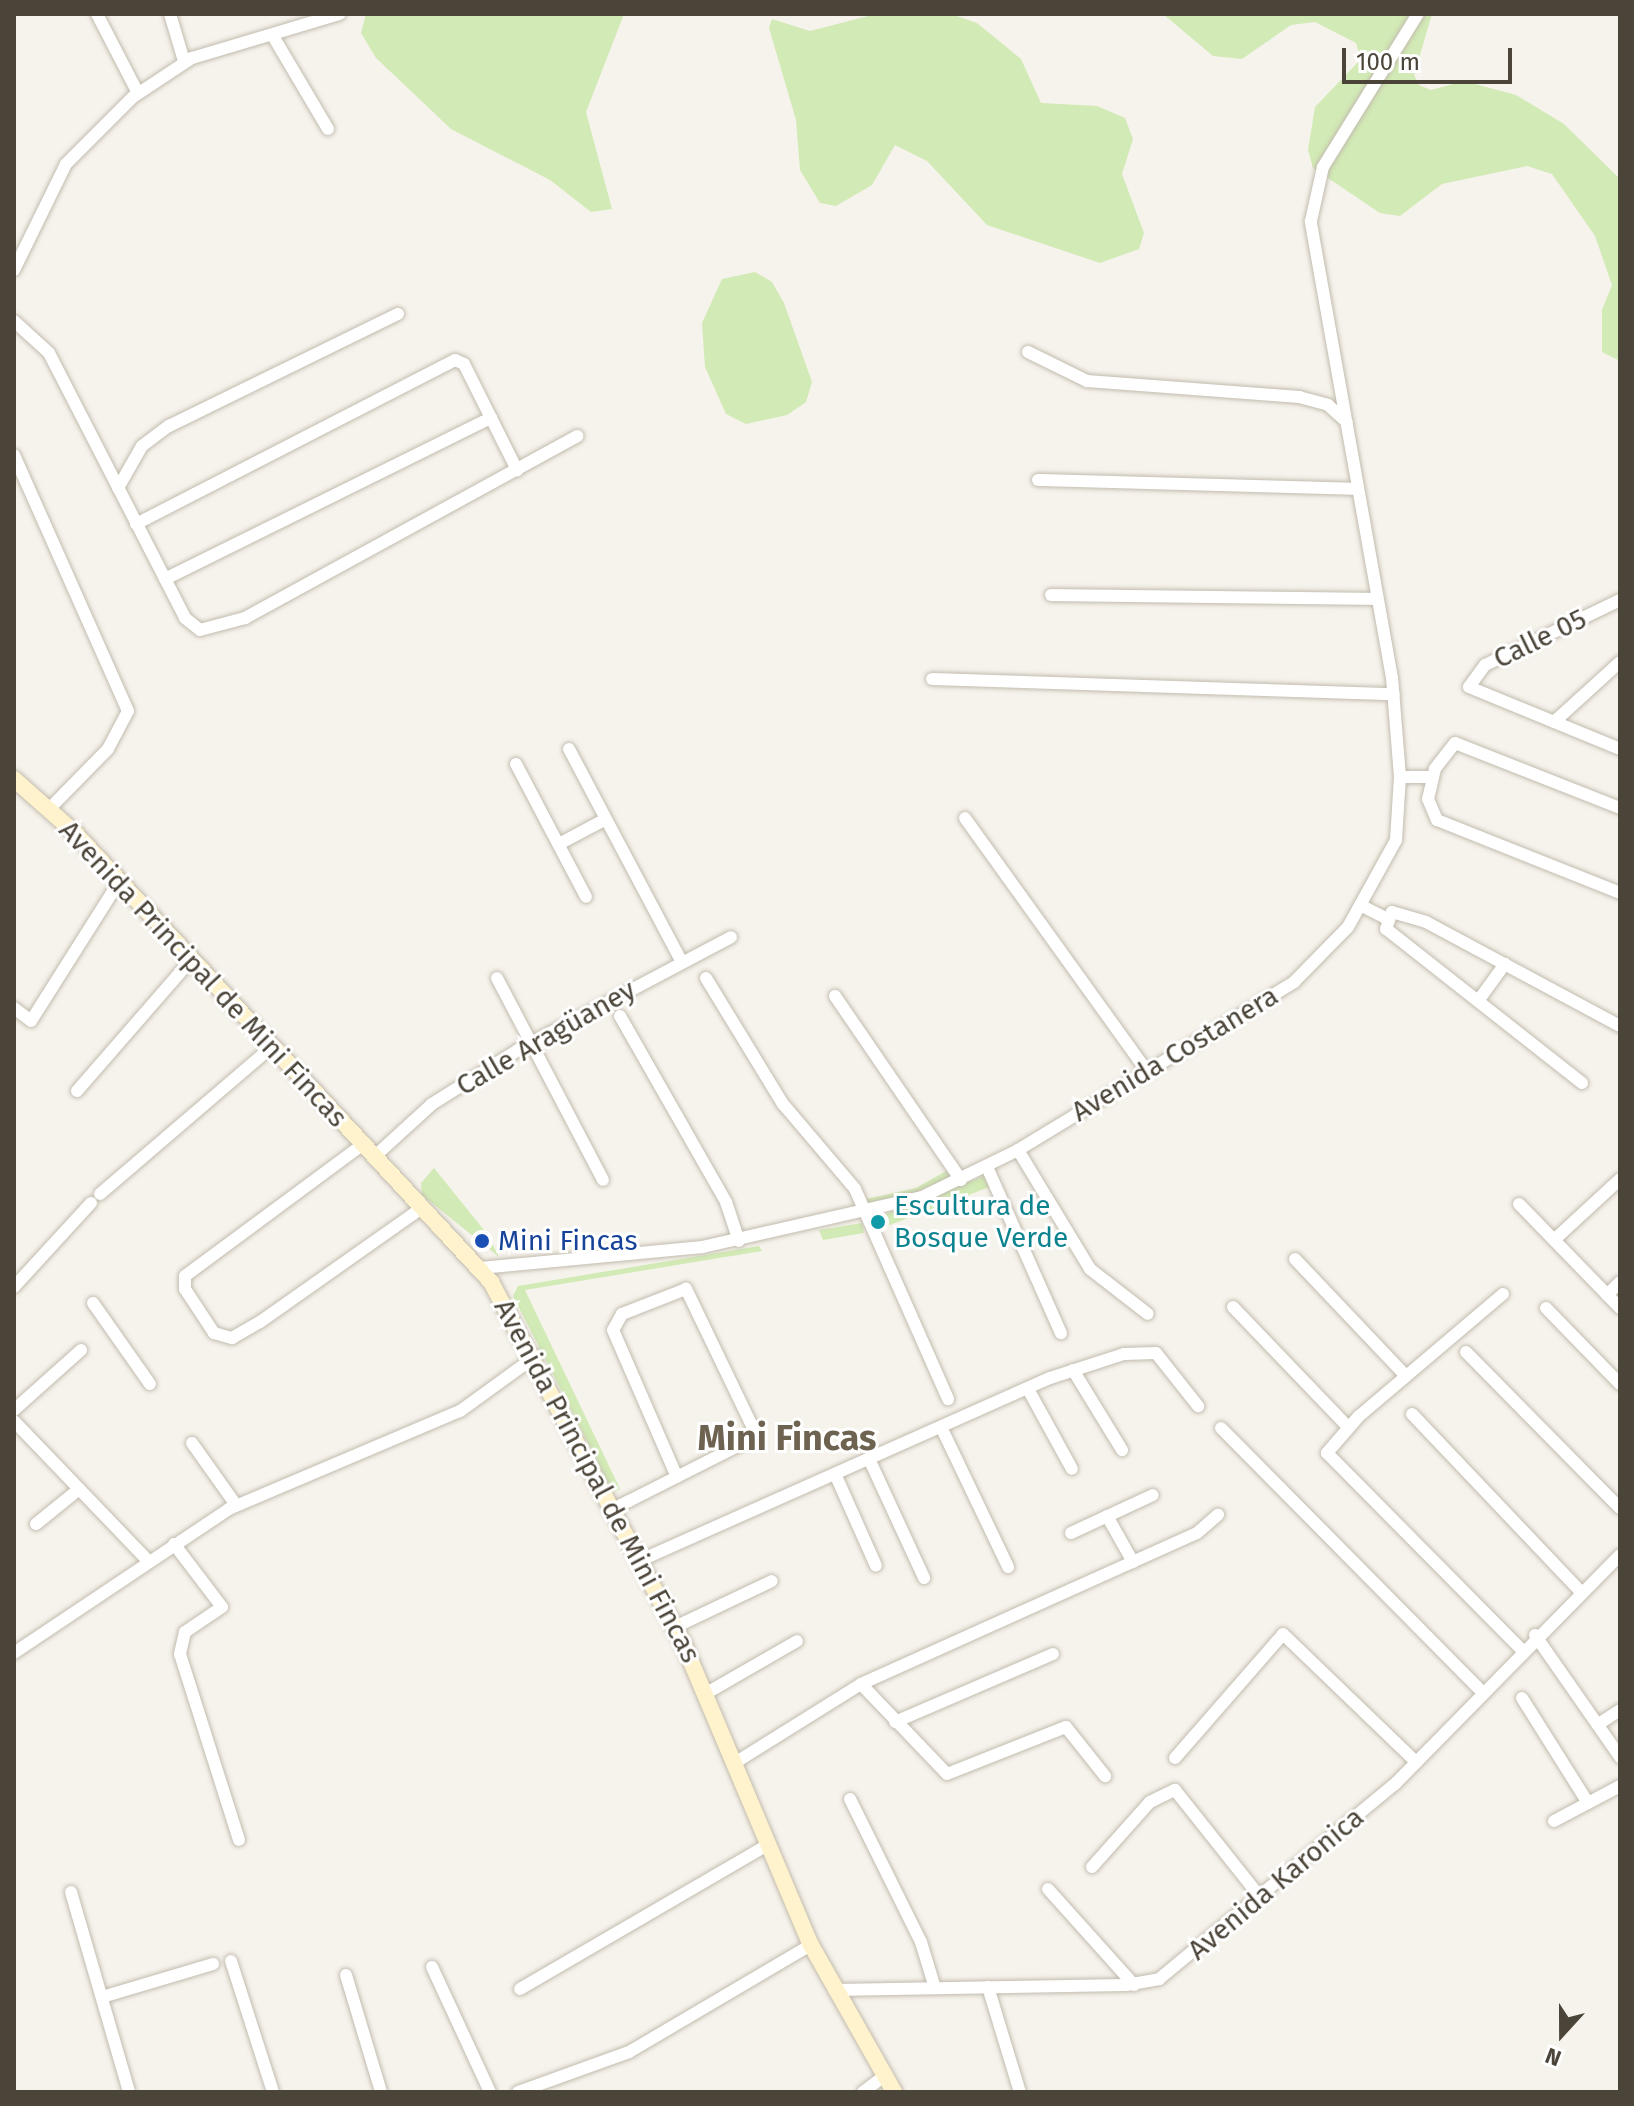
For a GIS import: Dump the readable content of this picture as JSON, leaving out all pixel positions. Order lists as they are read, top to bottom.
{
  "streets": {
    "street": [
      "Calle 05",
      "Avenida Principal de Mini Fincas",
      "Calle Aragüaney",
      "Avenida Costanera",
      "Avenida Karonica"
    ]
  },
  "crossings": [
    ["Avenida Principal de Mini Fincas", "Calle Aragüaney"],
    ["Avenida Principal de Mini Fincas", "Avenida Costanera"],
    ["Avenida Principal de Mini Fincas", "Avenida Karonica"]
  ],
  "districts": ["Mini Fincas"],
  "places": ["Escultura de Bosque Verde", "Mini Fincas"],
  "scale_bar": "100 m",
  "north": "bottom"
}
